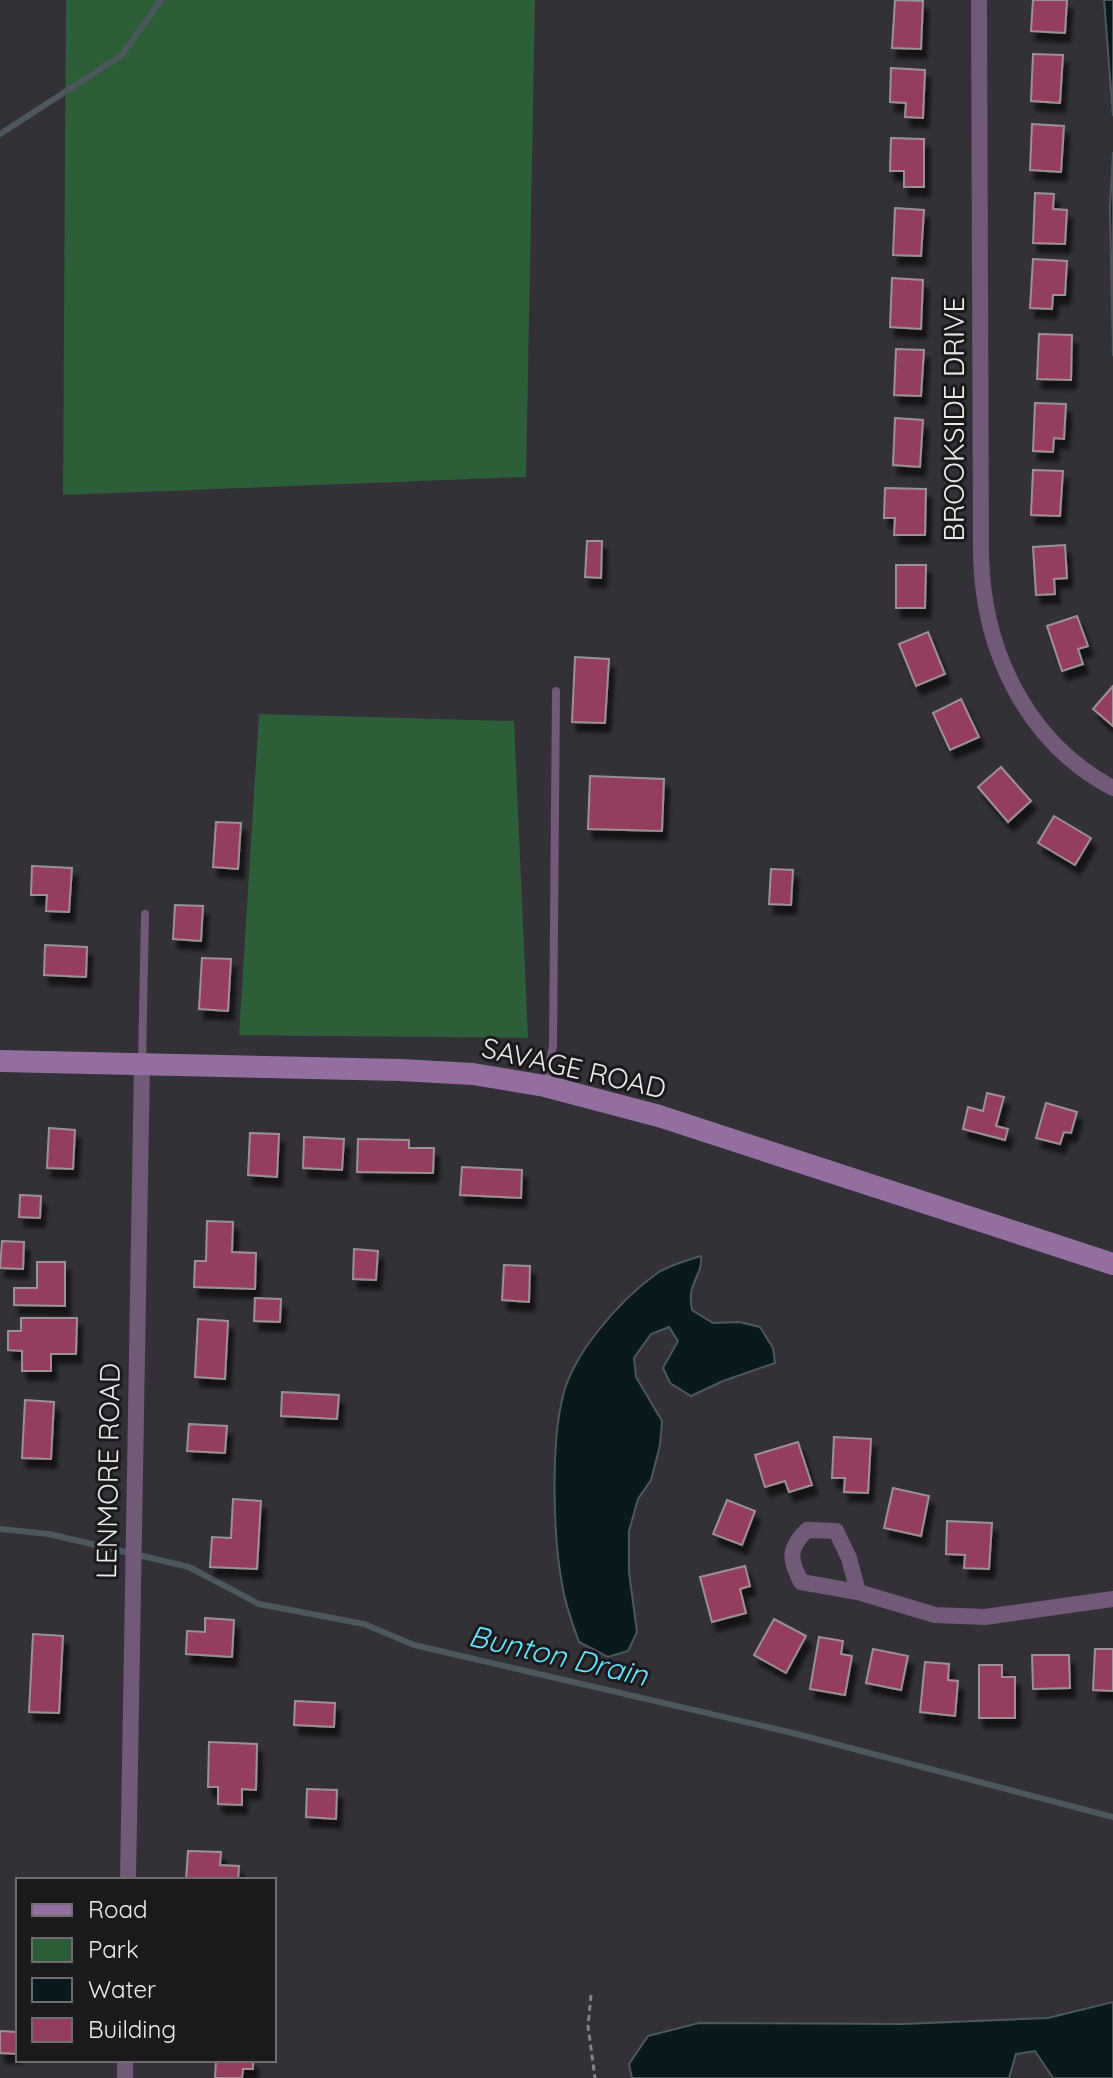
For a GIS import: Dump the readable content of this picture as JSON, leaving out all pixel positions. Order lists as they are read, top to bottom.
{
  "streets": {
    "street": ["BROOKSIDE DRIVE", "SAVAGE ROAD", "LENMORE ROAD"]
  },
  "crossings": [
    ["SAVAGE ROAD", "LENMORE ROAD"]
  ],
  "water": ["Bunton Drain"],
  "legend": [
    "Road",
    "Park",
    "Water",
    "Building"
  ]
}
